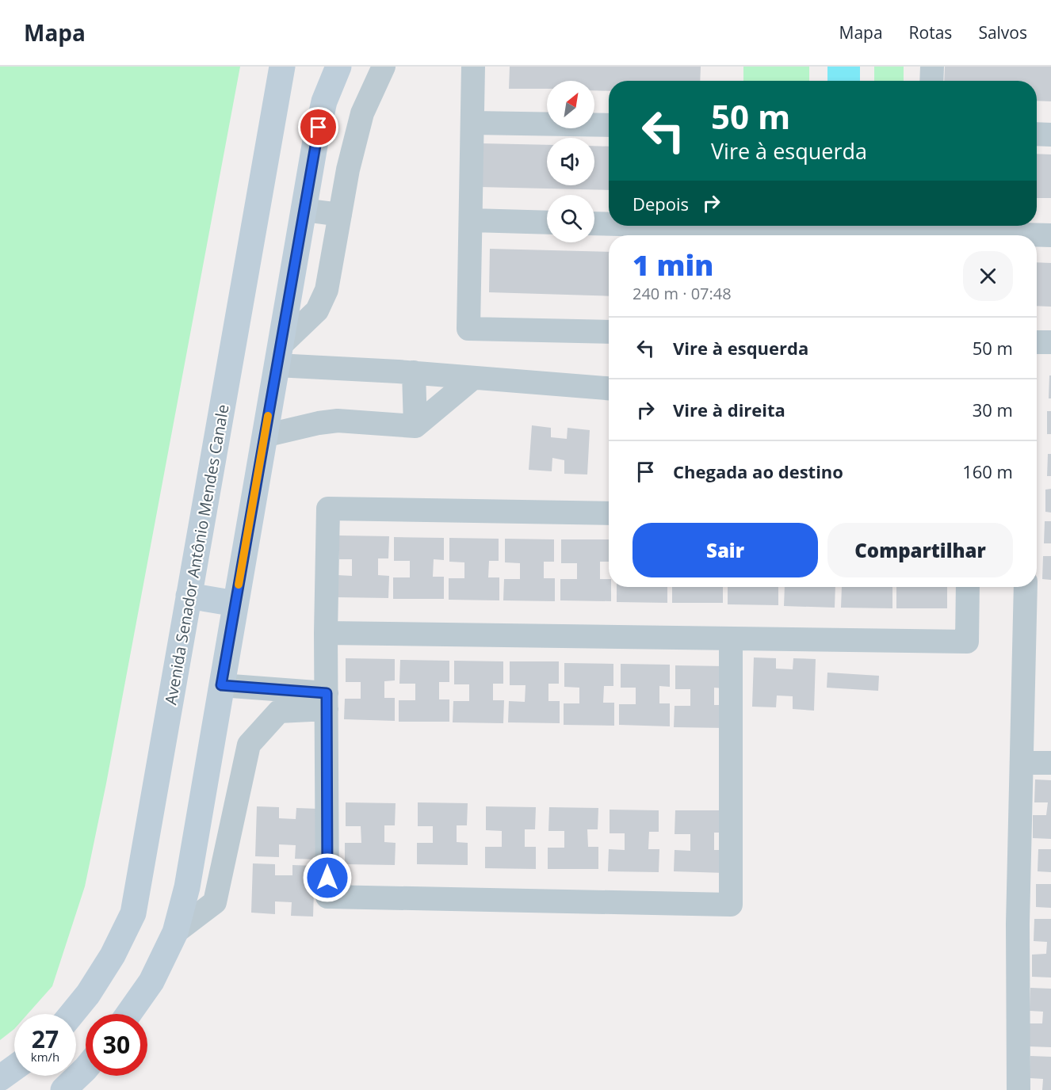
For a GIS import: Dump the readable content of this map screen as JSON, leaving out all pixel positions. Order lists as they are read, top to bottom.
{
  "streets": {
    "main road": ["Avenida Senador Antônio Mendes Canale"]
  },
  "north": "top right",
  "page": {
    "header": "Mapa",
    "nav": ["Mapa", "Rotas", "Salvos"],
    "turn": ["50 m", "Vire à esquerda"],
    "then": "Depois",
    "heading": ["1 min", "240 m · 07:48"],
    "list": [
      {
        "name": "Vire à esquerda",
        "value": "50 m"
      },
      {
        "name": "Vire à direita",
        "value": "30 m"
      },
      {
        "name": "Chegada ao destino",
        "value": "160 m"
      }
    ],
    "buttons": ["Sair", "Compartilhar"],
    "speed": "27 km/h",
    "limit": "30"
  }
}
